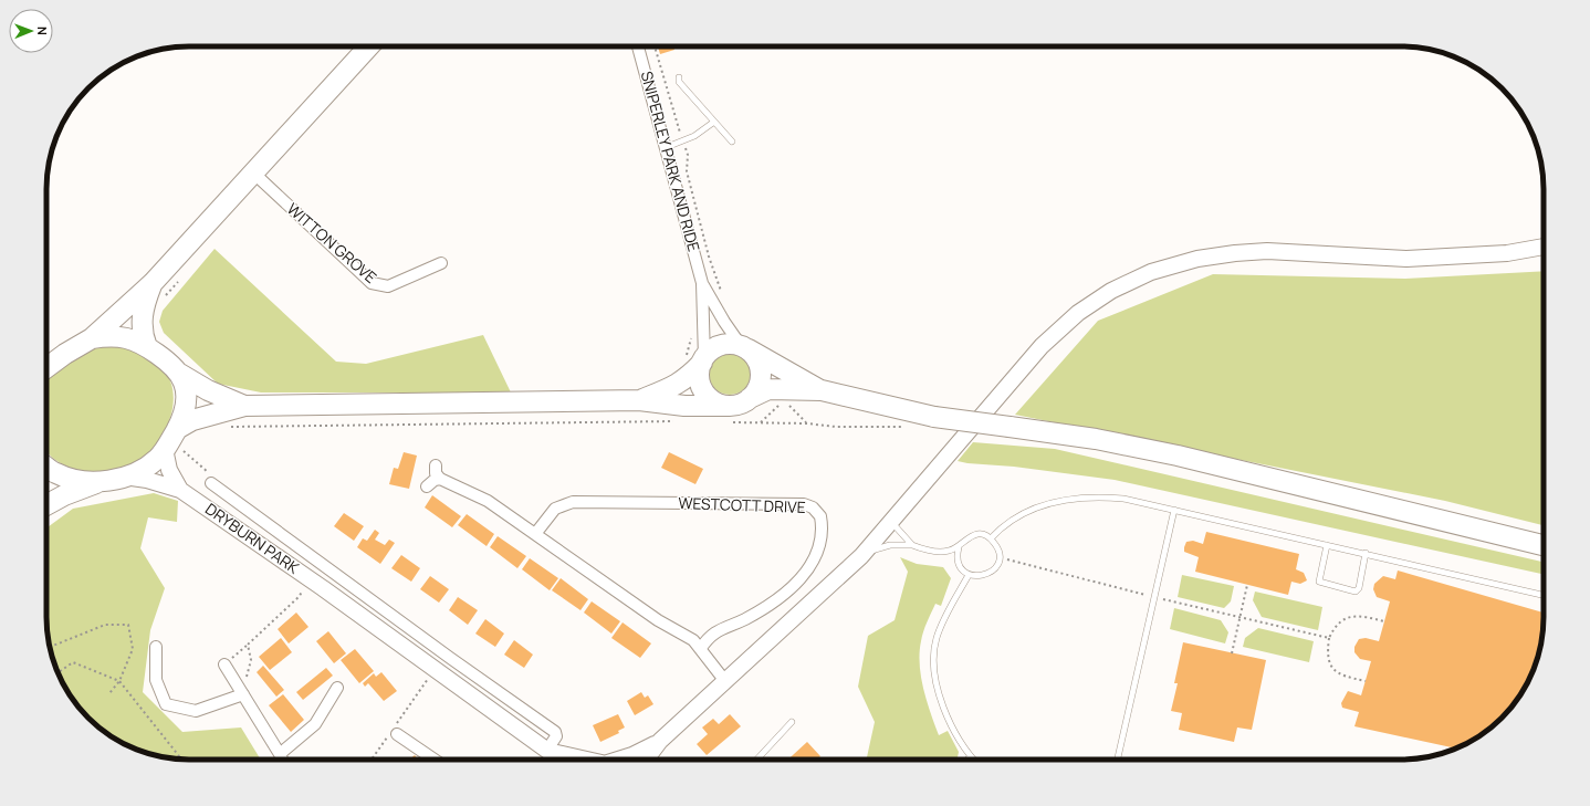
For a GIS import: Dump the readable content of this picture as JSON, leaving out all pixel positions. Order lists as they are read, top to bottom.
{
  "streets": {
    "main road": ["DRYBURN PARK"],
    "street": ["SNIPERLEY PARK AND RIDE", "WITTON GROVE", "WESTCOTT DRIVE"]
  },
  "north": "right"
}
